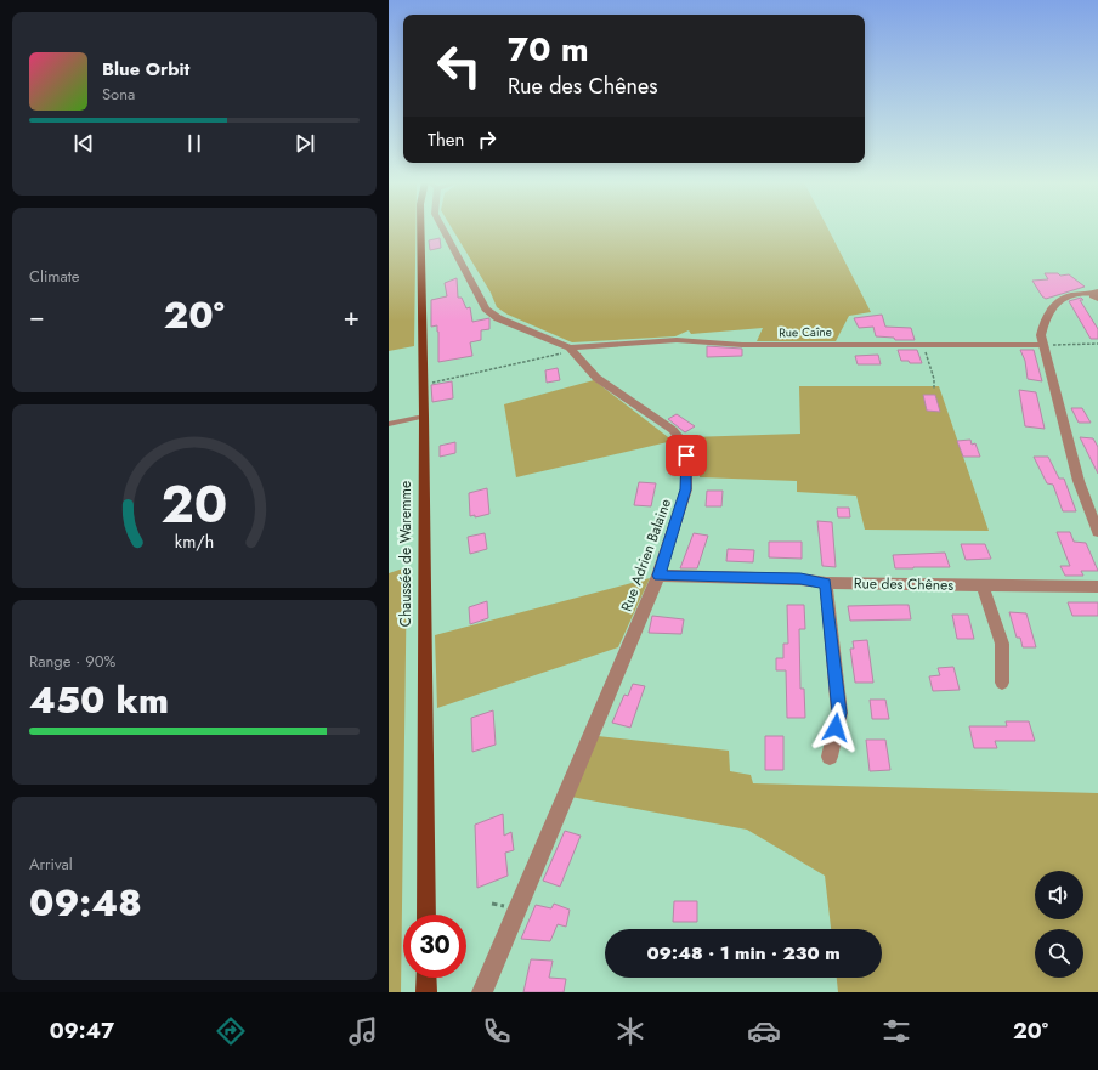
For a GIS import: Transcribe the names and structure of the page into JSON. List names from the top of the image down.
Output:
{
  "streets": {
    "main road": ["Chaussée de Waremme"],
    "street": ["Rue Caîne", "Rue Adrien Balaine", "Rue des Chênes"]
  },
  "crossings": [
    ["Rue Caîne", "Rue Adrien Balaine"],
    ["Rue Adrien Balaine", "Rue des Chênes"]
  ],
  "page": {
    "turn": ["70 m", "Rue des Chênes"],
    "song": ["Blue Orbit", "Sona"],
    "then": "Then",
    "tile": [
      "Climate",
      ["Range · 90%", "450 km"],
      ["Arrival", "09:48"]
    ],
    "heat": ["−", "20°", "+"],
    "limit": "30",
    "trip": "09:48 · 1 min · 230 m",
    "tabs": ["09:47", "20°"],
    "gauge": ["20", "km/h"]
  }
}
